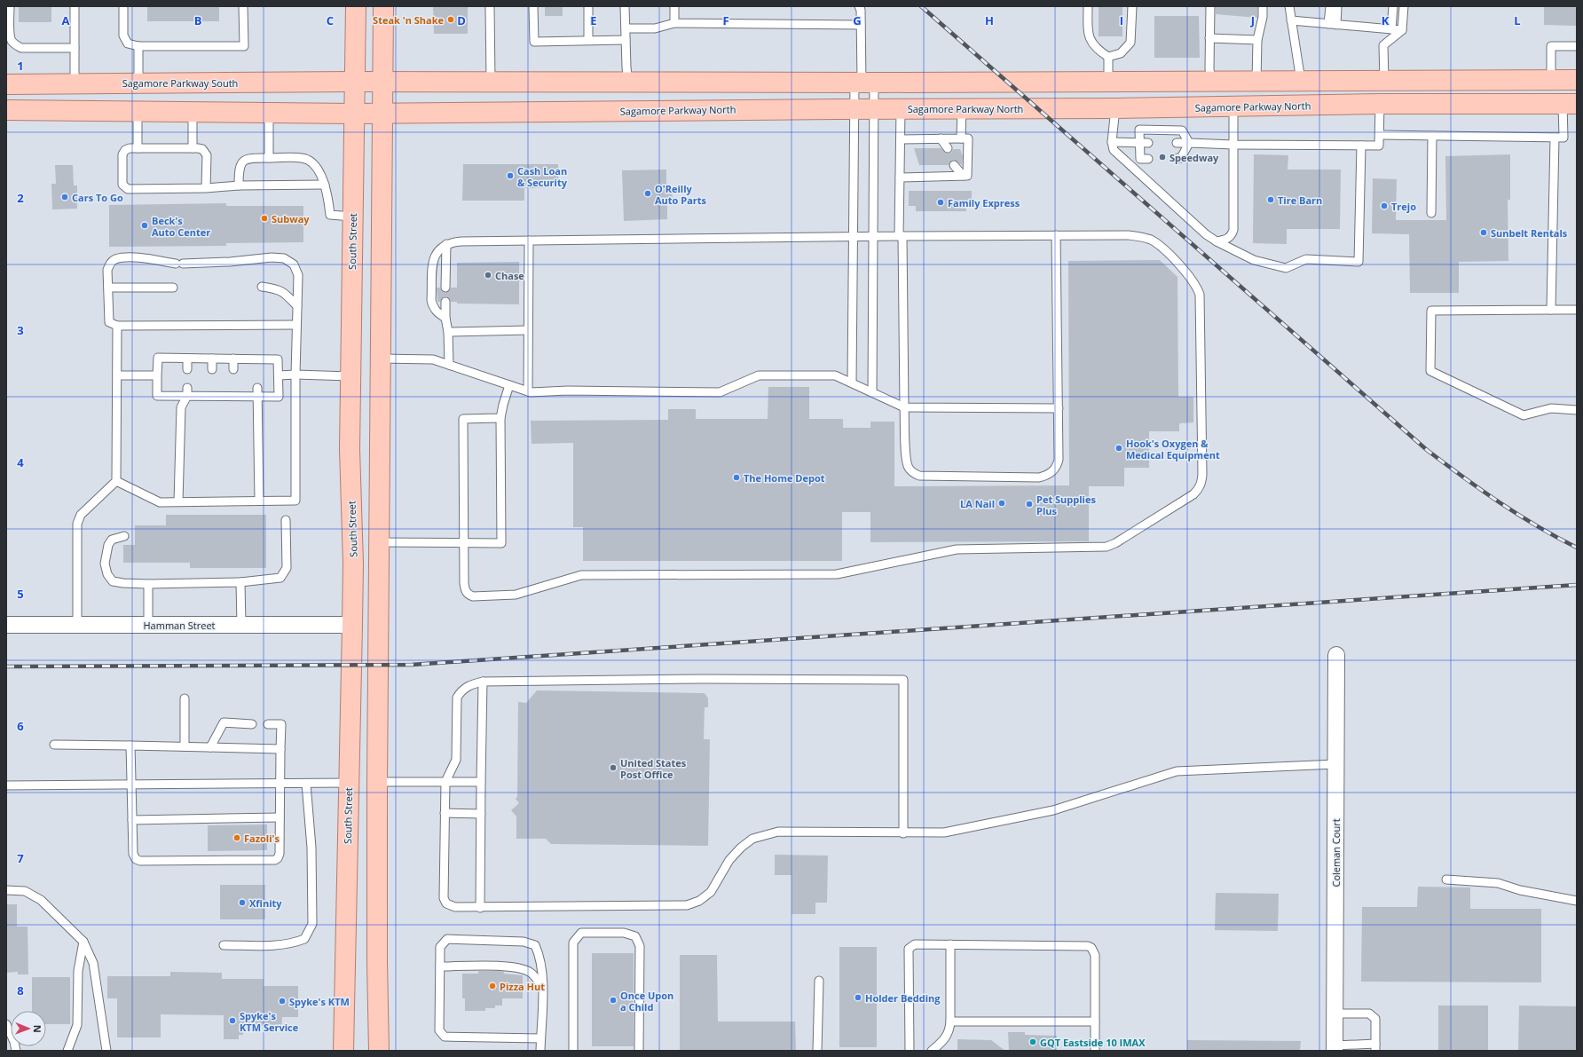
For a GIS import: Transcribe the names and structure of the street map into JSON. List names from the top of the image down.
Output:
{
  "streets": {
    "main road": ["Sagamore Parkway South", "Sagamore Parkway North", "South Street"],
    "street": ["Hamman Street", "Coleman Court"]
  },
  "crossings": [
    ["Sagamore Parkway South", "South Street"],
    ["Sagamore Parkway North", "South Street"],
    ["South Street", "Hamman Street"]
  ],
  "places": [
    "Steak 'n Shake",
    "Speedway",
    "Cash Loan & Security",
    "O'Reilly Auto Parts",
    "Cars To Go",
    "Tire Barn",
    "Family Express",
    "Trejo",
    "Subway",
    "Beck's Auto Center",
    "Sunbelt Rentals",
    "Chase",
    "Hook's Oxygen & Medical Equipment",
    "The Home Depot",
    "LA Nail",
    "Pet Supplies Plus",
    "United States Post Office",
    "Fazoli's",
    "Xfinity",
    "Pizza Hut",
    "Holder Bedding",
    "Once Upon a Child",
    "Spyke's KTM",
    "Spyke's KTM Service",
    "GQT Eastside 10 IMAX"
  ],
  "north": "right",
  "grid": {
    "columns": [
      "A",
      "B",
      "C",
      "D",
      "E",
      "F",
      "G",
      "H",
      "I",
      "J",
      "K",
      "L"
    ],
    "rows": [
      "1",
      "2",
      "3",
      "4",
      "5",
      "6",
      "7",
      "8"
    ]
  }
}
